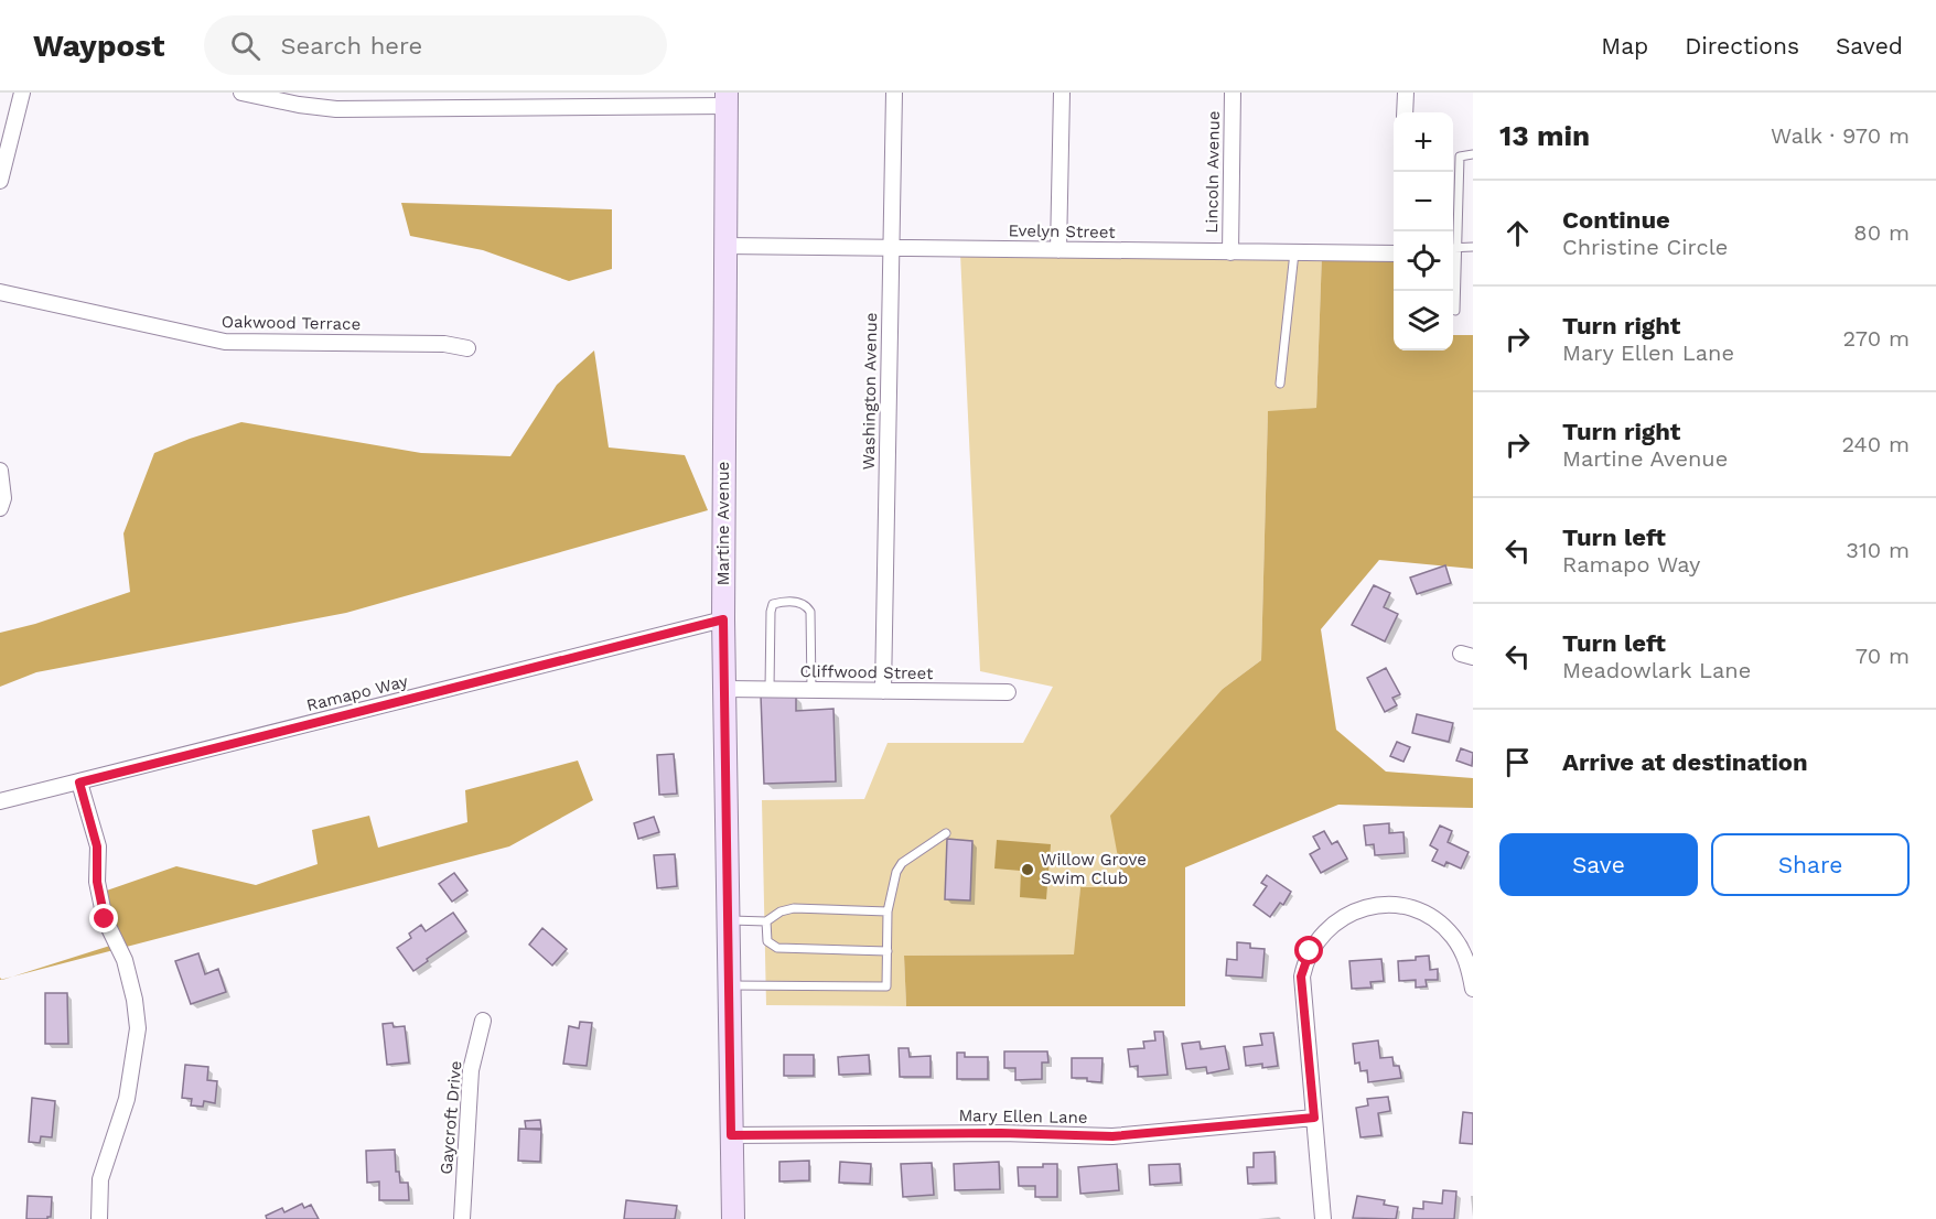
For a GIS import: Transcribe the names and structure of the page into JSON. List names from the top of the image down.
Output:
{
  "streets": {
    "main road": ["Martine Avenue"],
    "street": [
      "Lincoln Avenue",
      "Evelyn Street",
      "Oakwood Terrace",
      "Washington Avenue",
      "Cliffwood Street",
      "Ramapo Way",
      "Mary Ellen Lane",
      "Gaycroft Drive"
    ]
  },
  "crossings": [
    ["Lincoln Avenue", "Evelyn Street"],
    ["Evelyn Street", "Washington Avenue"],
    ["Evelyn Street", "Martine Avenue"],
    ["Washington Avenue", "Cliffwood Street"],
    ["Martine Avenue", "Cliffwood Street"],
    ["Martine Avenue", "Ramapo Way"],
    ["Martine Avenue", "Mary Ellen Lane"]
  ],
  "places": ["Willow Grove Swim Club"],
  "page": {
    "header": "Waypost",
    "search": "Search here",
    "nav": ["Map", "Directions", "Saved"],
    "heading": ["13 min", "Walk · 970 m"],
    "map_buttons": ["+", "−"],
    "list": [
      ["Continue", "Christine Circle", "80 m"],
      ["Turn right", "Mary Ellen Lane", "270 m"],
      ["Turn right", "Martine Avenue", "240 m"],
      ["Turn left", "Ramapo Way", "310 m"],
      ["Turn left", "Meadowlark Lane", "70 m"],
      "Arrive at destination"
    ],
    "buttons": ["Save", "Share"]
  }
}
